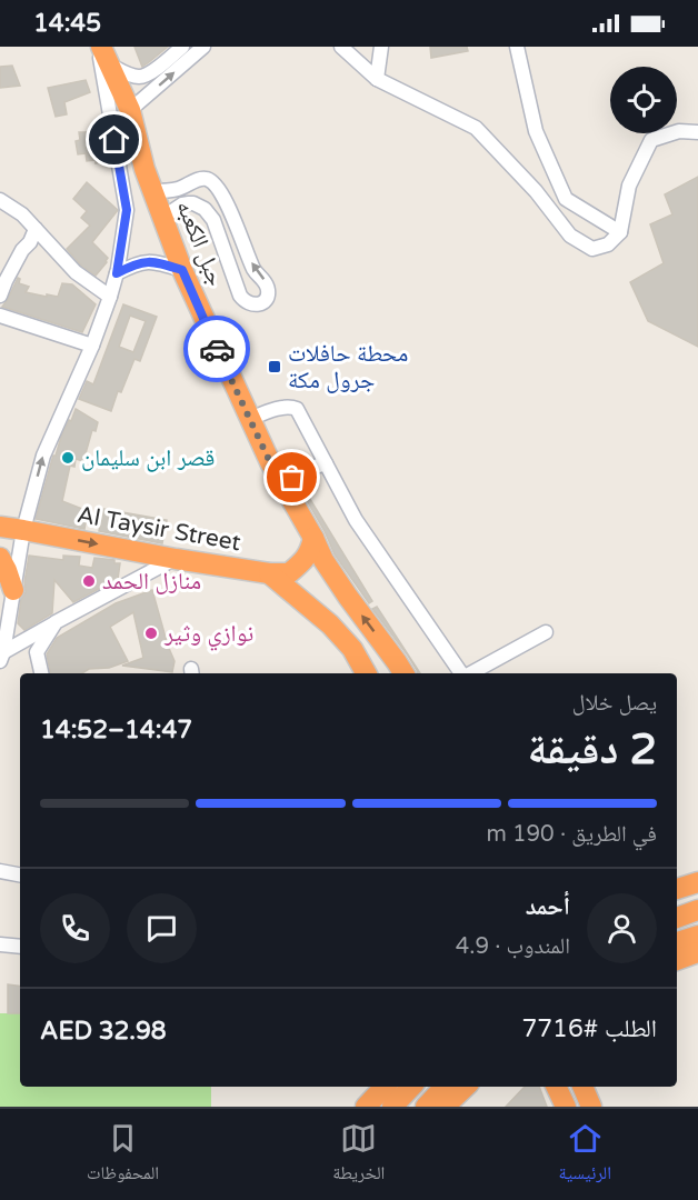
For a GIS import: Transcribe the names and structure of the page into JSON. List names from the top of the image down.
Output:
{
  "streets": {
    "highway": ["جبل الكعبه", "Al Taysir Street"]
  },
  "one_way": ["Al Taysir Street"],
  "places": {
    "transit": ["محطة حافلات جرول مكة"],
    "other": ["قصر ابن سليمان", "منازل الحمد", "نوازي وثير"]
  },
  "page": {
    "status": "14:45",
    "heading": ["2 دقيقة", "يصل خلال", "14:47–14:52"],
    "panel": [
      "أحمد",
      "المندوب · 4.9",
      "الطلب #7716",
      "AED 32.98"
    ],
    "bar": "في الطريق · 190 m",
    "tabs": ["الرئيسية", "الخريطة", "المحفوظات"]
  }
}
